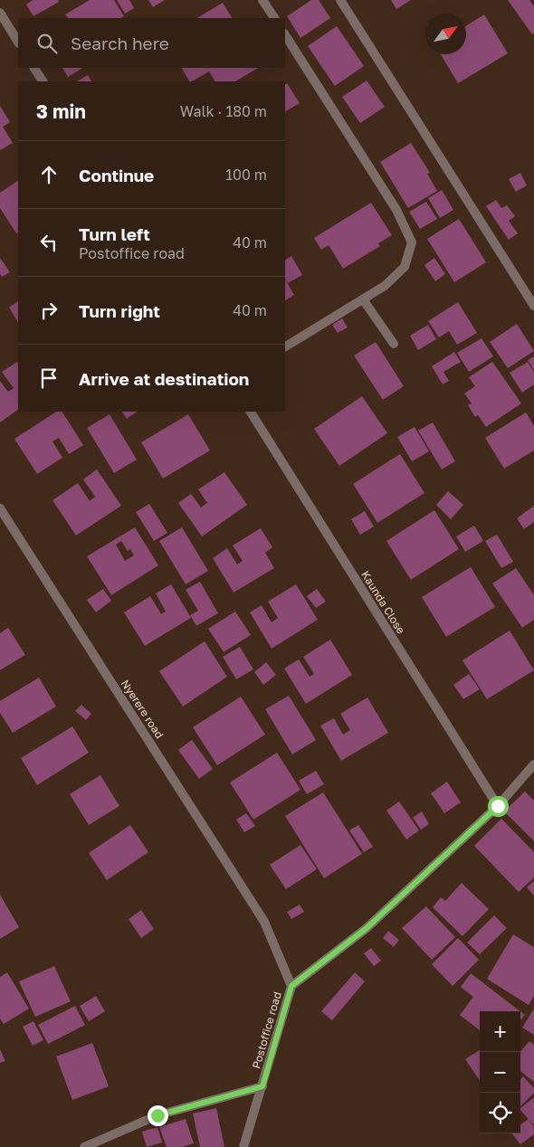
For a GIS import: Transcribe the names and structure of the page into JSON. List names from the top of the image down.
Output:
{
  "streets": {
    "street": ["Kaunda Close", "Nyerere road", "Postoffice road"]
  },
  "crossings": [
    ["Nyerere road", "Postoffice road"]
  ],
  "north": "top right",
  "page": {
    "search": "Search here",
    "heading": ["3 min", "Walk · 180 m"],
    "list": [
      ["Continue", "100 m"],
      ["Turn left", "Postoffice road", "40 m"],
      ["Turn right", "40 m"],
      "Arrive at destination"
    ],
    "map_buttons": ["+", "−"]
  }
}
